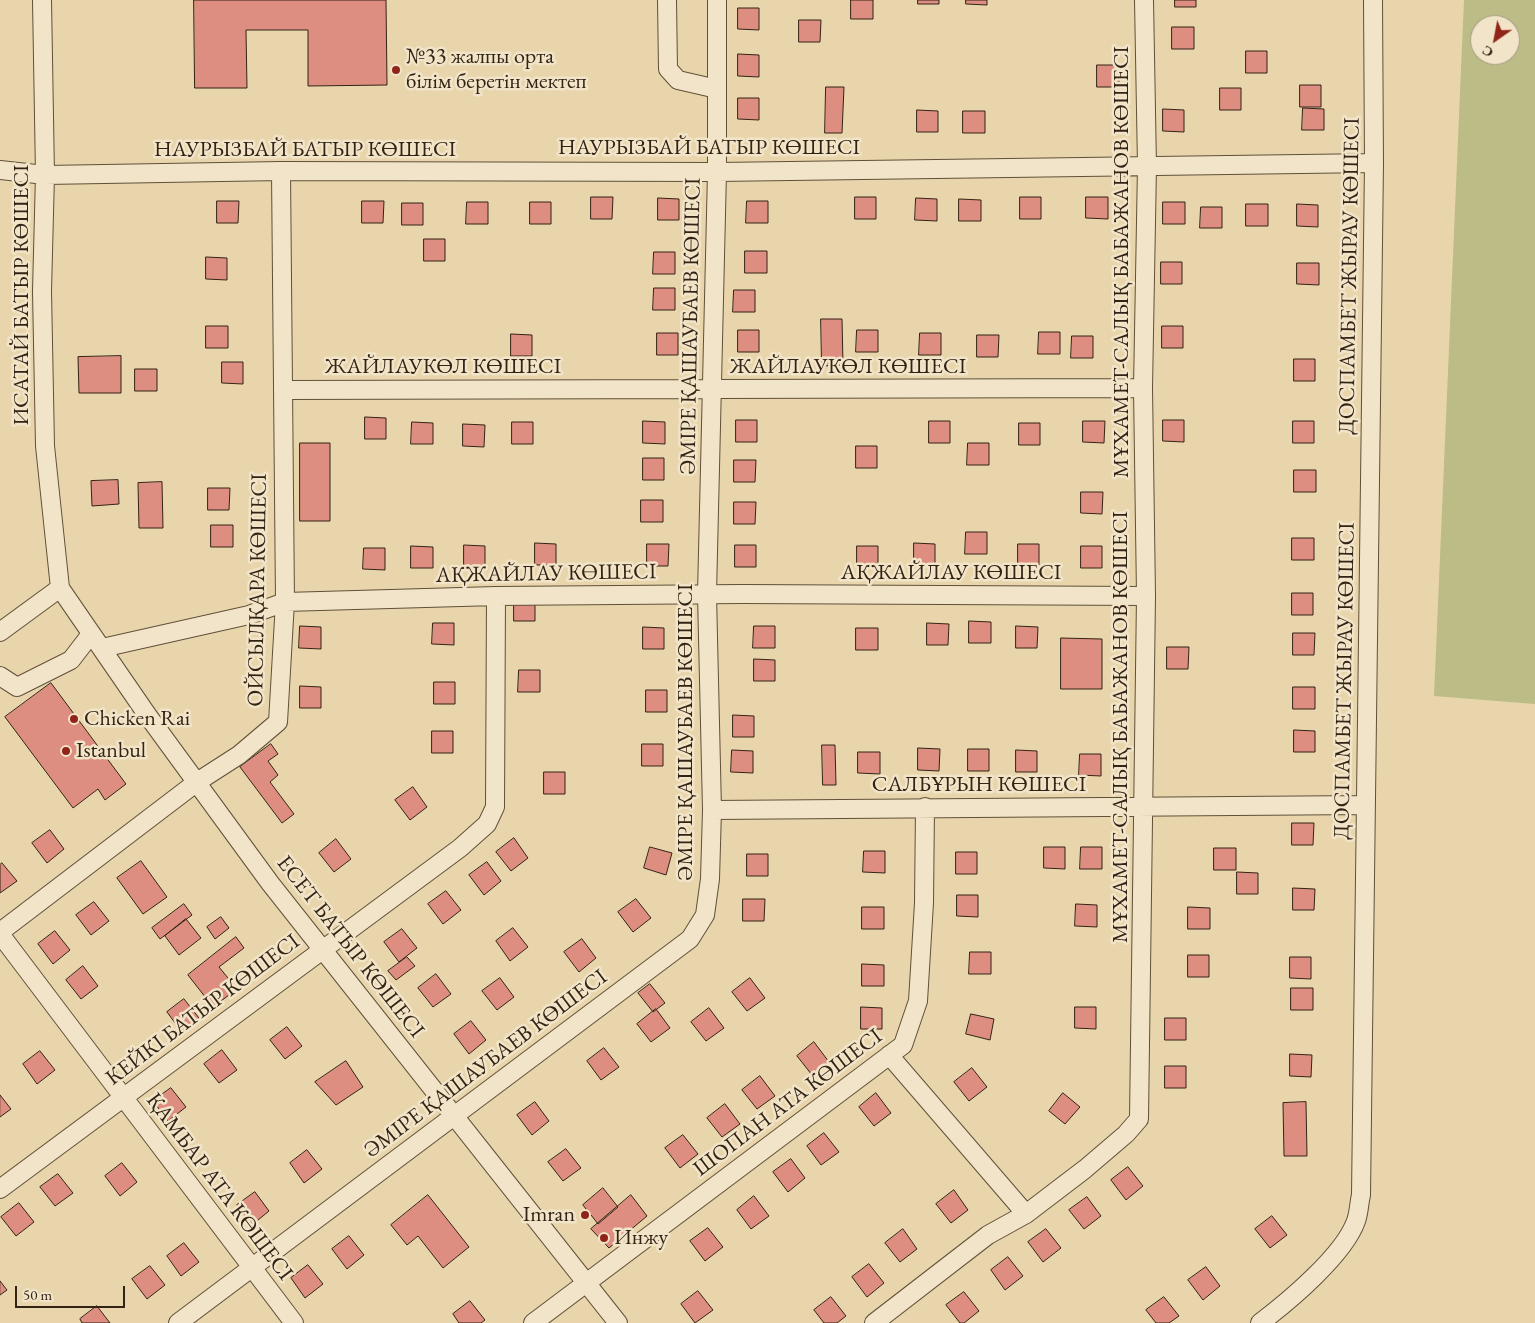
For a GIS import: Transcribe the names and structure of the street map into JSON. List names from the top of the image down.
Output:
{
  "streets": {
    "street": [
      "НАУРЫЗБАЙ БАТЫР КӨШЕСІ",
      "МҰХАМЕТ-САЛЫҚ БАБАЖАНОВ КӨШЕСІ",
      "ДОСПАМБЕТ ЖЫРАУ КӨШЕСІ",
      "ИСАТАЙ БАТЫР КӨШЕСІ",
      "ӘМІРЕ ҚАШАУБАЕВ КӨШЕСІ",
      "ЖАЙЛАУКӨЛ КӨШЕСІ",
      "АҚЖАЙЛАУ КӨШЕСІ",
      "ОЙСЫЛҚАРА КӨШЕСІ",
      "САЛБҰРЫН КӨШЕСІ",
      "ЕСЕТ БАТЫР КӨШЕСІ",
      "КЕЙКІ БАТЫР КӨШЕСІ",
      "ШОПАН АТА КӨШЕСІ",
      "ҚАМБАР АТА КӨШЕСІ"
    ]
  },
  "crossings": [
    ["НАУРЫЗБАЙ БАТЫР КӨШЕСІ", "МҰХАМЕТ-САЛЫҚ БАБАЖАНОВ КӨШЕСІ"],
    ["НАУРЫЗБАЙ БАТЫР КӨШЕСІ", "ДОСПАМБЕТ ЖЫРАУ КӨШЕСІ"],
    ["НАУРЫЗБАЙ БАТЫР КӨШЕСІ", "ИСАТАЙ БАТЫР КӨШЕСІ"],
    ["НАУРЫЗБАЙ БАТЫР КӨШЕСІ", "ӘМІРЕ ҚАШАУБАЕВ КӨШЕСІ"],
    ["НАУРЫЗБАЙ БАТЫР КӨШЕСІ", "ОЙСЫЛҚАРА КӨШЕСІ"],
    ["МҰХАМЕТ-САЛЫҚ БАБАЖАНОВ КӨШЕСІ", "ЖАЙЛАУКӨЛ КӨШЕСІ"],
    ["МҰХАМЕТ-САЛЫҚ БАБАЖАНОВ КӨШЕСІ", "АҚЖАЙЛАУ КӨШЕСІ"],
    ["МҰХАМЕТ-САЛЫҚ БАБАЖАНОВ КӨШЕСІ", "САЛБҰРЫН КӨШЕСІ"],
    ["ДОСПАМБЕТ ЖЫРАУ КӨШЕСІ", "САЛБҰРЫН КӨШЕСІ"],
    ["ИСАТАЙ БАТЫР КӨШЕСІ", "ЕСЕТ БАТЫР КӨШЕСІ"],
    ["ӘМІРЕ ҚАШАУБАЕВ КӨШЕСІ", "ЖАЙЛАУКӨЛ КӨШЕСІ"],
    ["ӘМІРЕ ҚАШАУБАЕВ КӨШЕСІ", "АҚЖАЙЛАУ КӨШЕСІ"],
    ["ӘМІРЕ ҚАШАУБАЕВ КӨШЕСІ", "САЛБҰРЫН КӨШЕСІ"],
    ["ӘМІРЕ ҚАШАУБАЕВ КӨШЕСІ", "ЕСЕТ БАТЫР КӨШЕСІ"],
    ["ӘМІРЕ ҚАШАУБАЕВ КӨШЕСІ", "ҚАМБАР АТА КӨШЕСІ"],
    ["ЖАЙЛАУКӨЛ КӨШЕСІ", "ОЙСЫЛҚАРА КӨШЕСІ"],
    ["АҚЖАЙЛАУ КӨШЕСІ", "ОЙСЫЛҚАРА КӨШЕСІ"],
    ["АҚЖАЙЛАУ КӨШЕСІ", "ЕСЕТ БАТЫР КӨШЕСІ"],
    ["АҚЖАЙЛАУ КӨШЕСІ", "КЕЙКІ БАТЫР КӨШЕСІ"],
    ["ОЙСЫЛҚАРА КӨШЕСІ", "ЕСЕТ БАТЫР КӨШЕСІ"],
    ["ОЙСЫЛҚАРА КӨШЕСІ", "ҚАМБАР АТА КӨШЕСІ"],
    ["САЛБҰРЫН КӨШЕСІ", "ШОПАН АТА КӨШЕСІ"],
    ["ЕСЕТ БАТЫР КӨШЕСІ", "КЕЙКІ БАТЫР КӨШЕСІ"],
    ["ЕСЕТ БАТЫР КӨШЕСІ", "ШОПАН АТА КӨШЕСІ"],
    ["КЕЙКІ БАТЫР КӨШЕСІ", "ҚАМБАР АТА КӨШЕСІ"]
  ],
  "places": [
    "№33 жалпы орта білім беретін мектеп",
    "Chicken Rai",
    "Istanbul",
    "Imran",
    "Инжу"
  ],
  "scale_bar": "50 m",
  "north": "bottom left"
}
